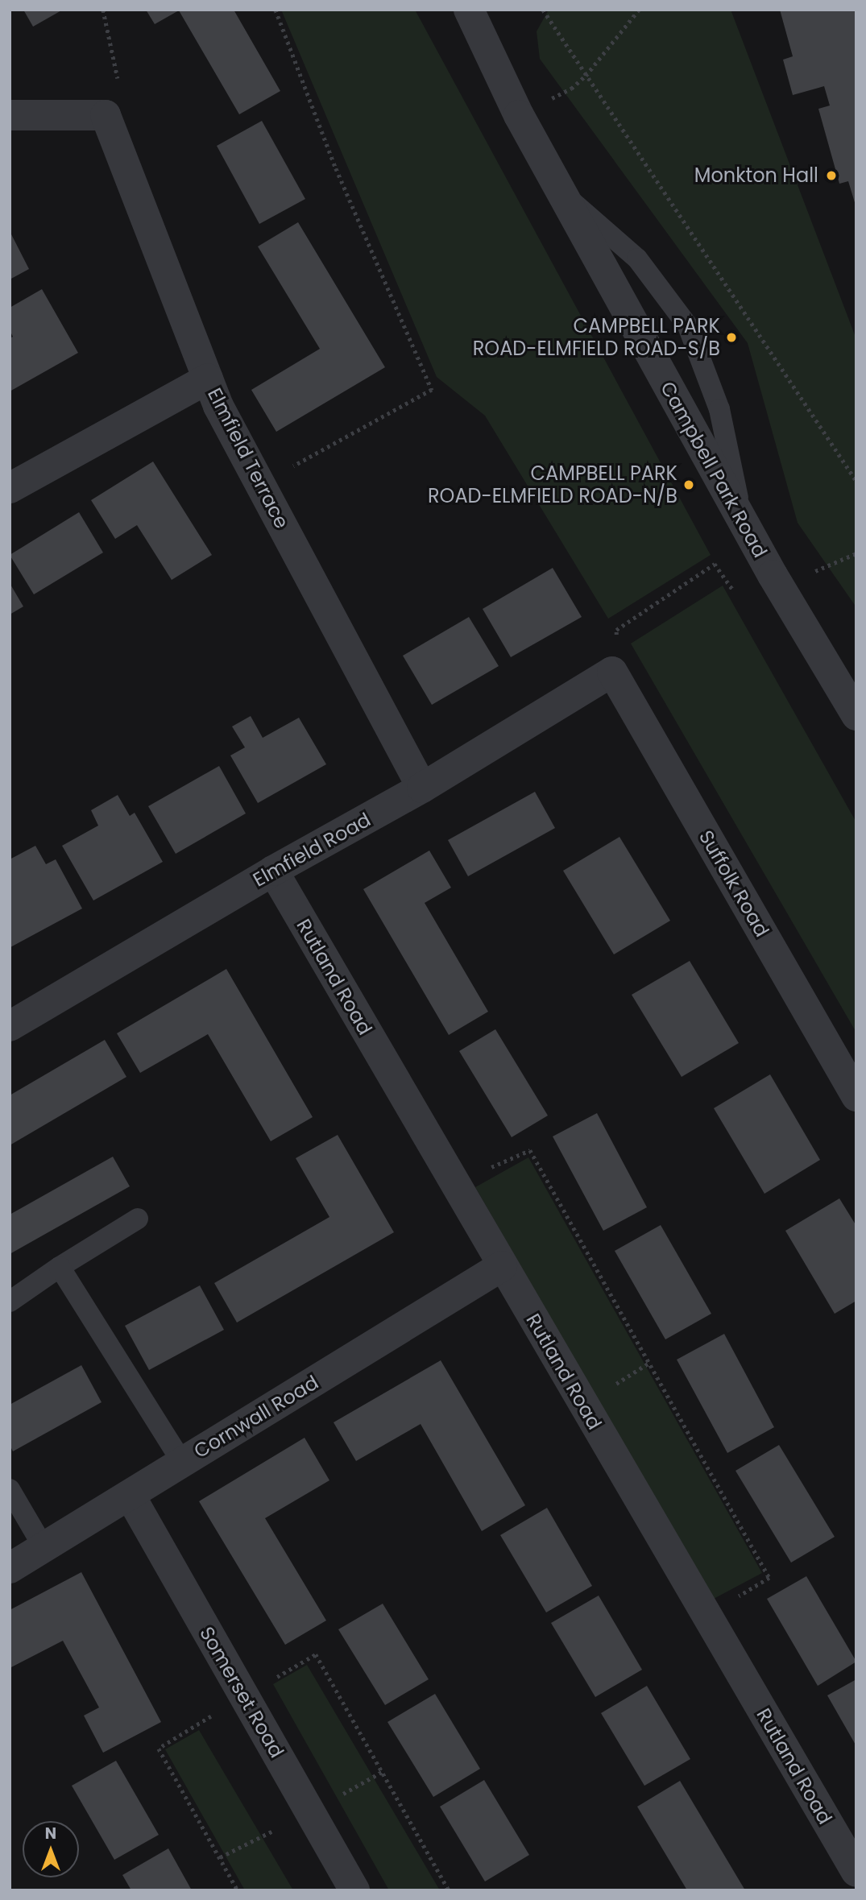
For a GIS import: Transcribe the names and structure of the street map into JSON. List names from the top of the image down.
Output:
{
  "streets": {
    "street": [
      "Elmfield Terrace",
      "Campbell Park Road",
      "Elmfield Road",
      "Suffolk Road",
      "Rutland Road",
      "Cornwall Road",
      "Somerset Road"
    ]
  },
  "crossings": [
    ["Elmfield Terrace", "Elmfield Road"],
    ["Elmfield Road", "Suffolk Road"],
    ["Elmfield Road", "Rutland Road"],
    ["Rutland Road", "Cornwall Road"],
    ["Cornwall Road", "Somerset Road"]
  ],
  "places": ["Monkton Hall", "CAMPBELL PARK ROAD-ELMFIELD ROAD-S/B", "CAMPBELL PARK ROAD-ELMFIELD ROAD-N/B"],
  "north": "top"
}
